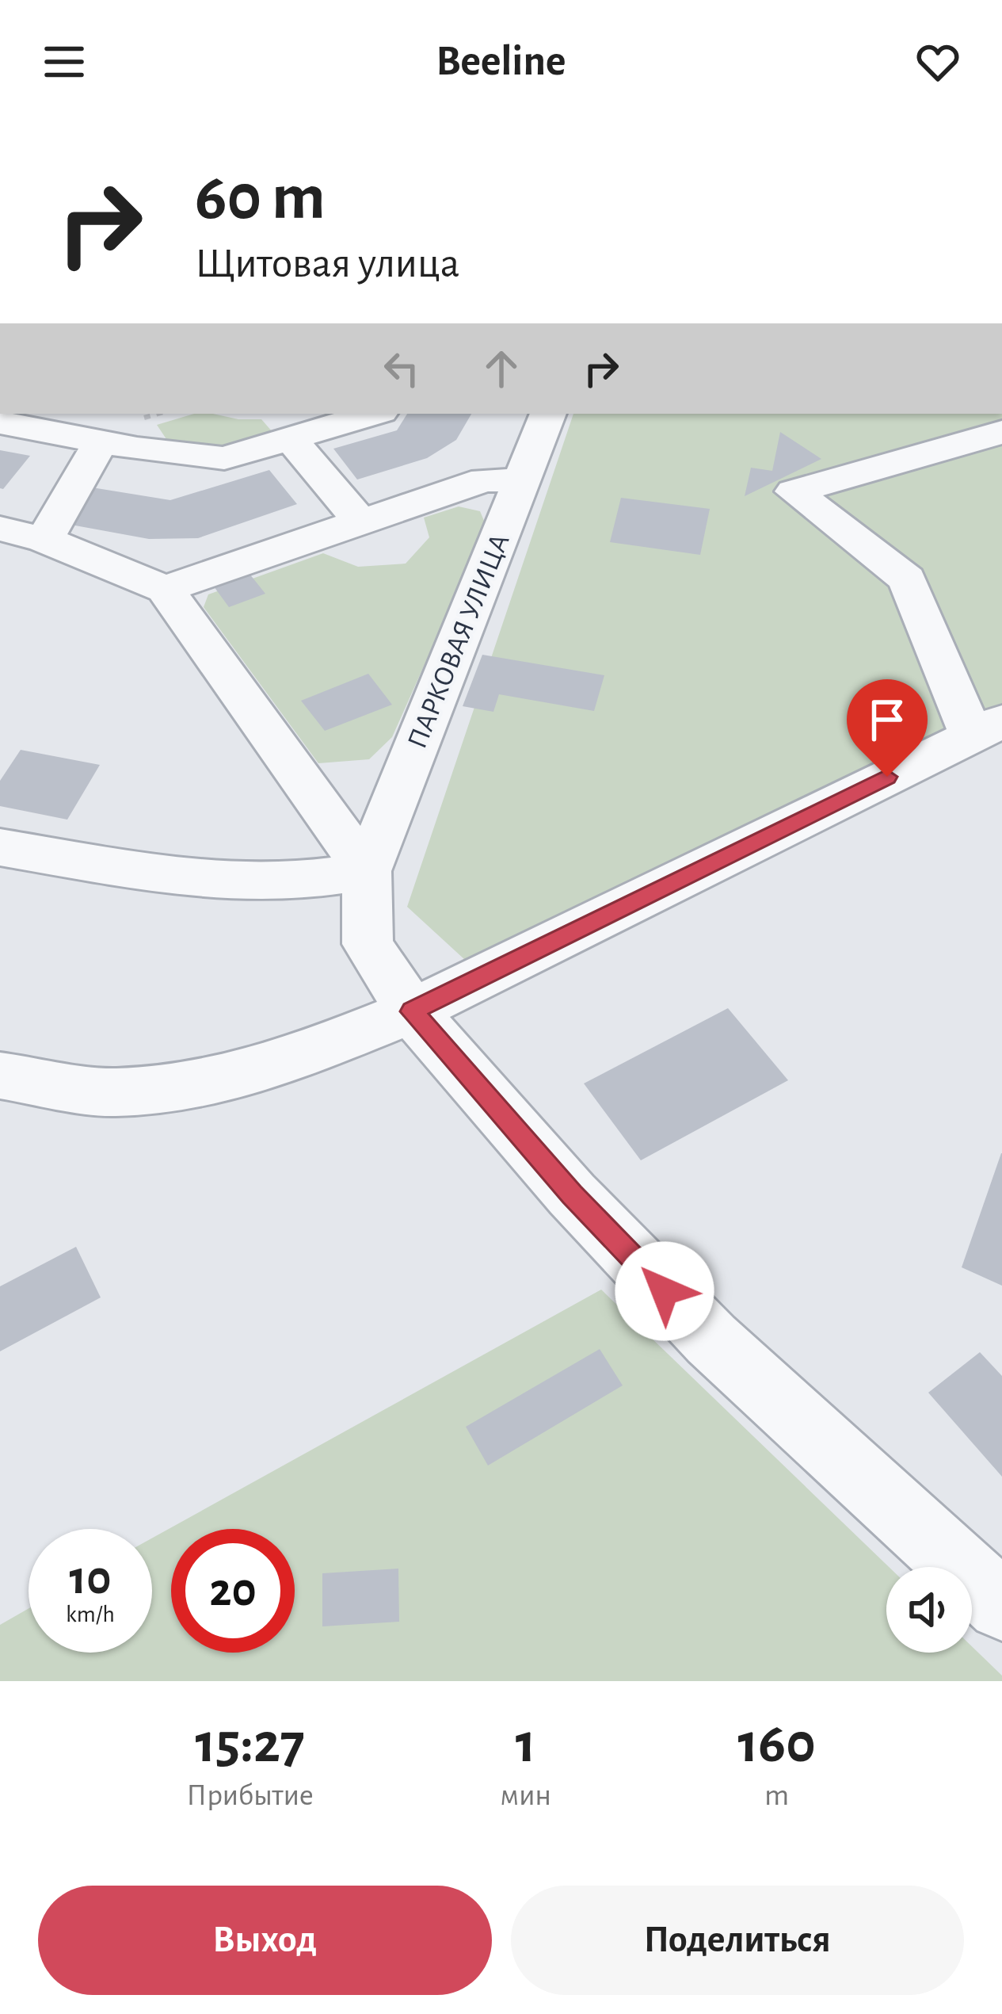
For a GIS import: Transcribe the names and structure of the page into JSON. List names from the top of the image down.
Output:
{
  "streets": {
    "street": ["ПАРКОВАЯ УЛИЦА"]
  },
  "page": {
    "header": "Beeline",
    "turn": ["60 m", "Щитовая улица"],
    "speed": "10 km/h",
    "limit": "20",
    "eta": [
      "15:27",
      "Прибытие",
      "1",
      "мин",
      "160",
      "m"
    ],
    "buttons": ["Выход", "Поделиться"]
  }
}
